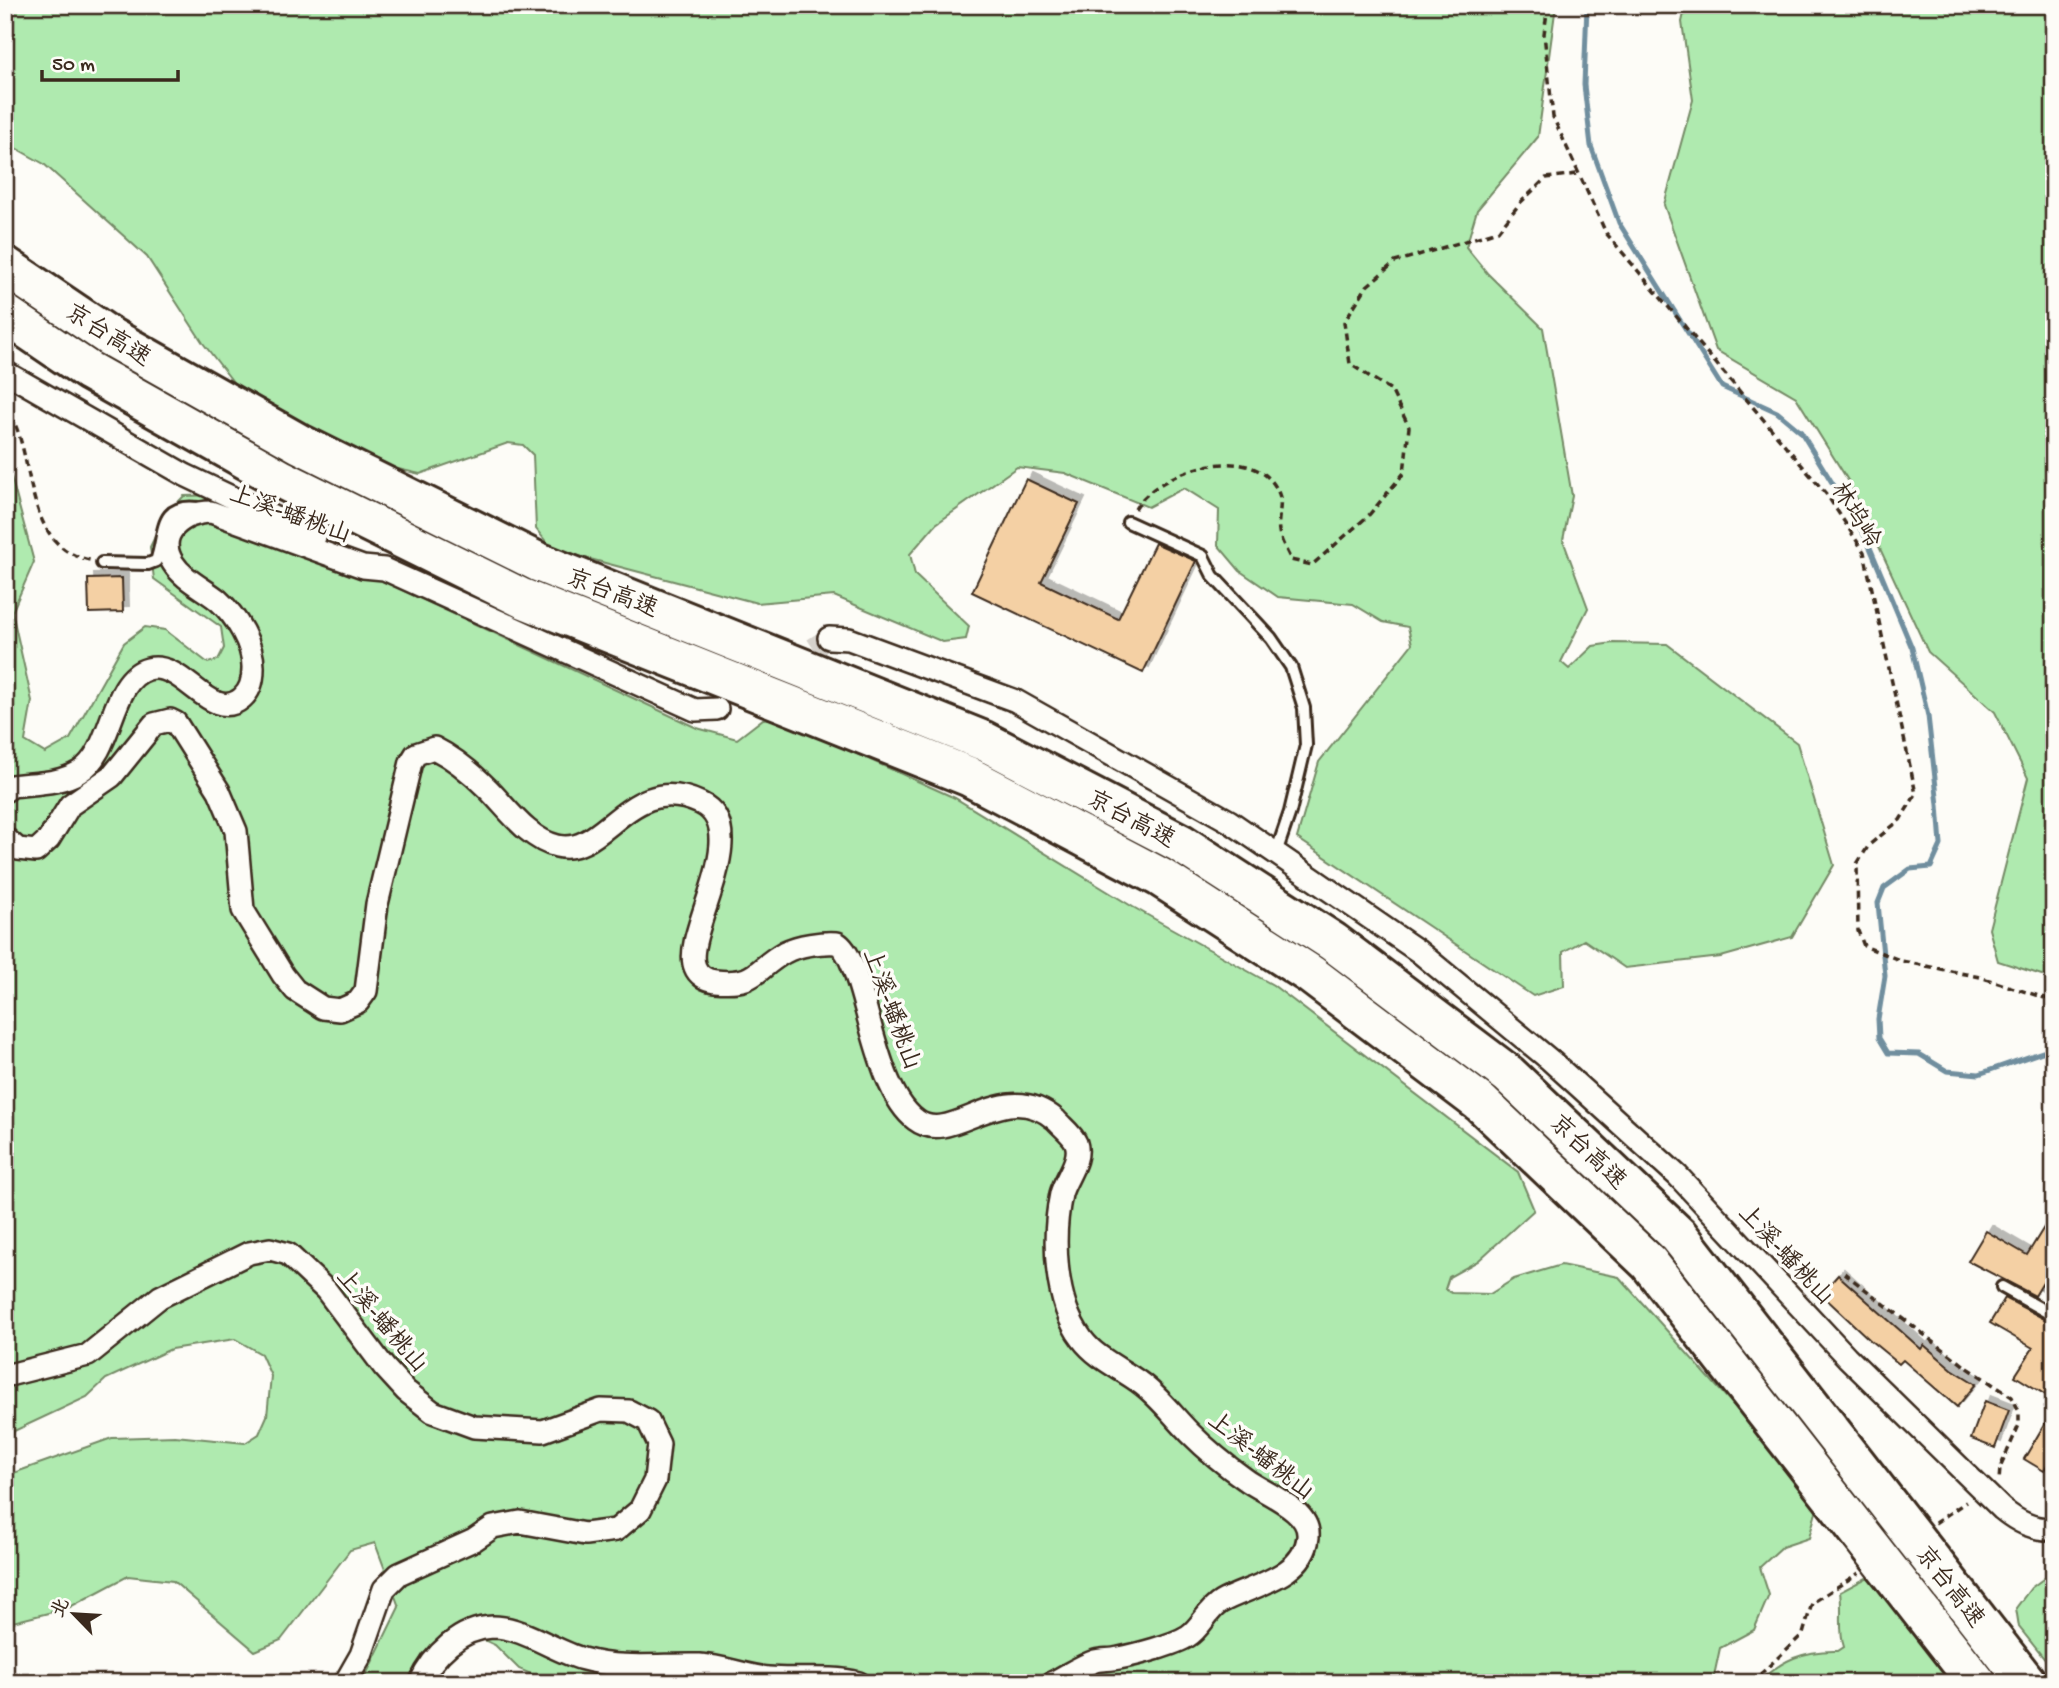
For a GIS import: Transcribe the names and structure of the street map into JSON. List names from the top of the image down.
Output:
{
  "streets": {
    "highway": ["京台高速"],
    "street": ["上溪-蟠桃山"],
    "path": ["林坞岭"]
  },
  "scale_bar": "50 m",
  "north": "top left"
}
